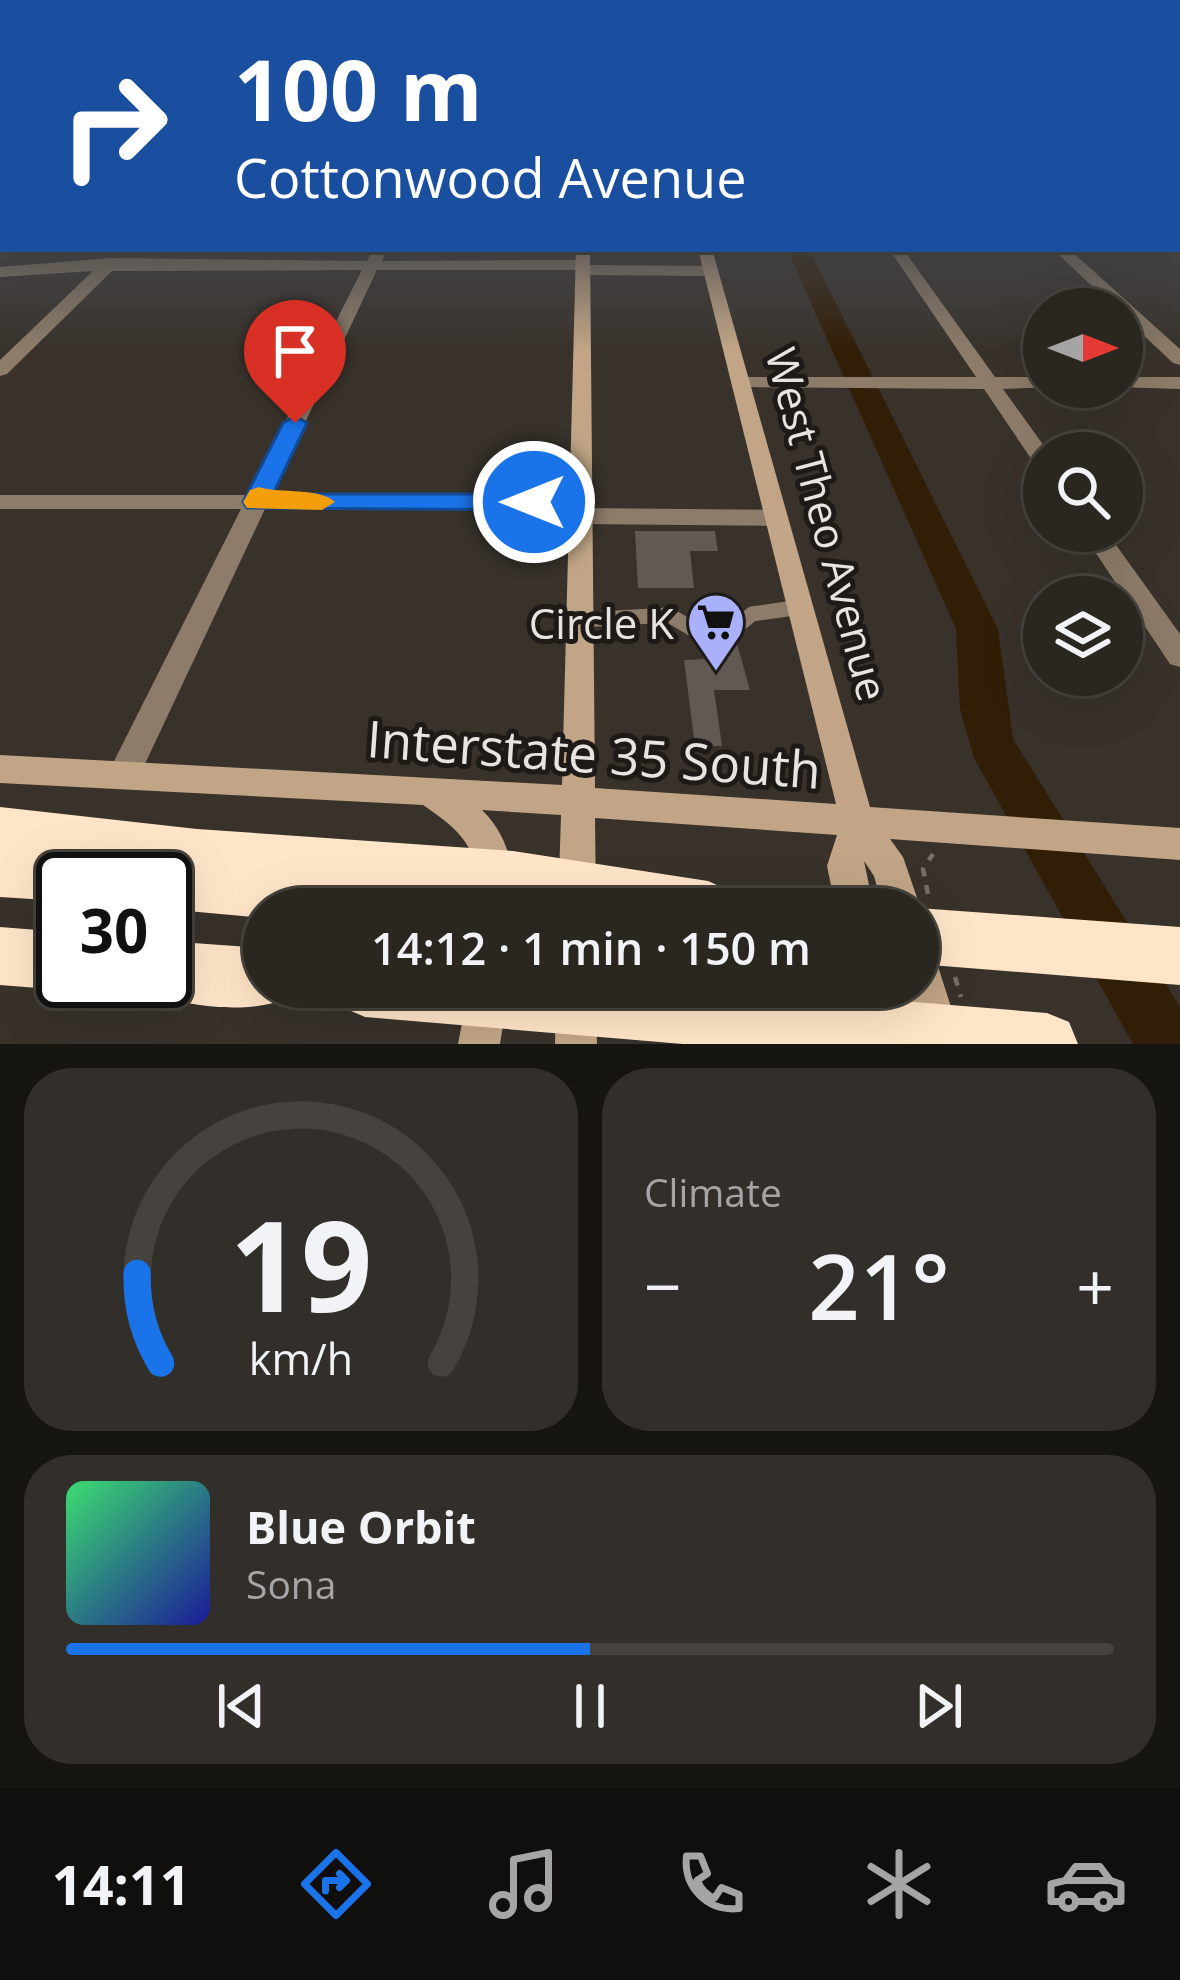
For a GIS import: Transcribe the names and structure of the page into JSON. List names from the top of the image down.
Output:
{
  "streets": {
    "street": ["West Theo Avenue", "Interstate 35 South"]
  },
  "crossings": [
    ["West Theo Avenue", "Interstate 35 South"]
  ],
  "places": {
    "supermarket": ["Circle K"]
  },
  "north": "right",
  "page": {
    "turn": ["100 m", "Cottonwood Avenue"],
    "limit": "30",
    "trip": "14:12 · 1 min · 150 m",
    "tile": "Climate",
    "heat": ["−", "21°", "+"],
    "song": ["Blue Orbit", "Sona"],
    "tabs": "14:11",
    "gauge": ["19", "km/h"]
  }
}
